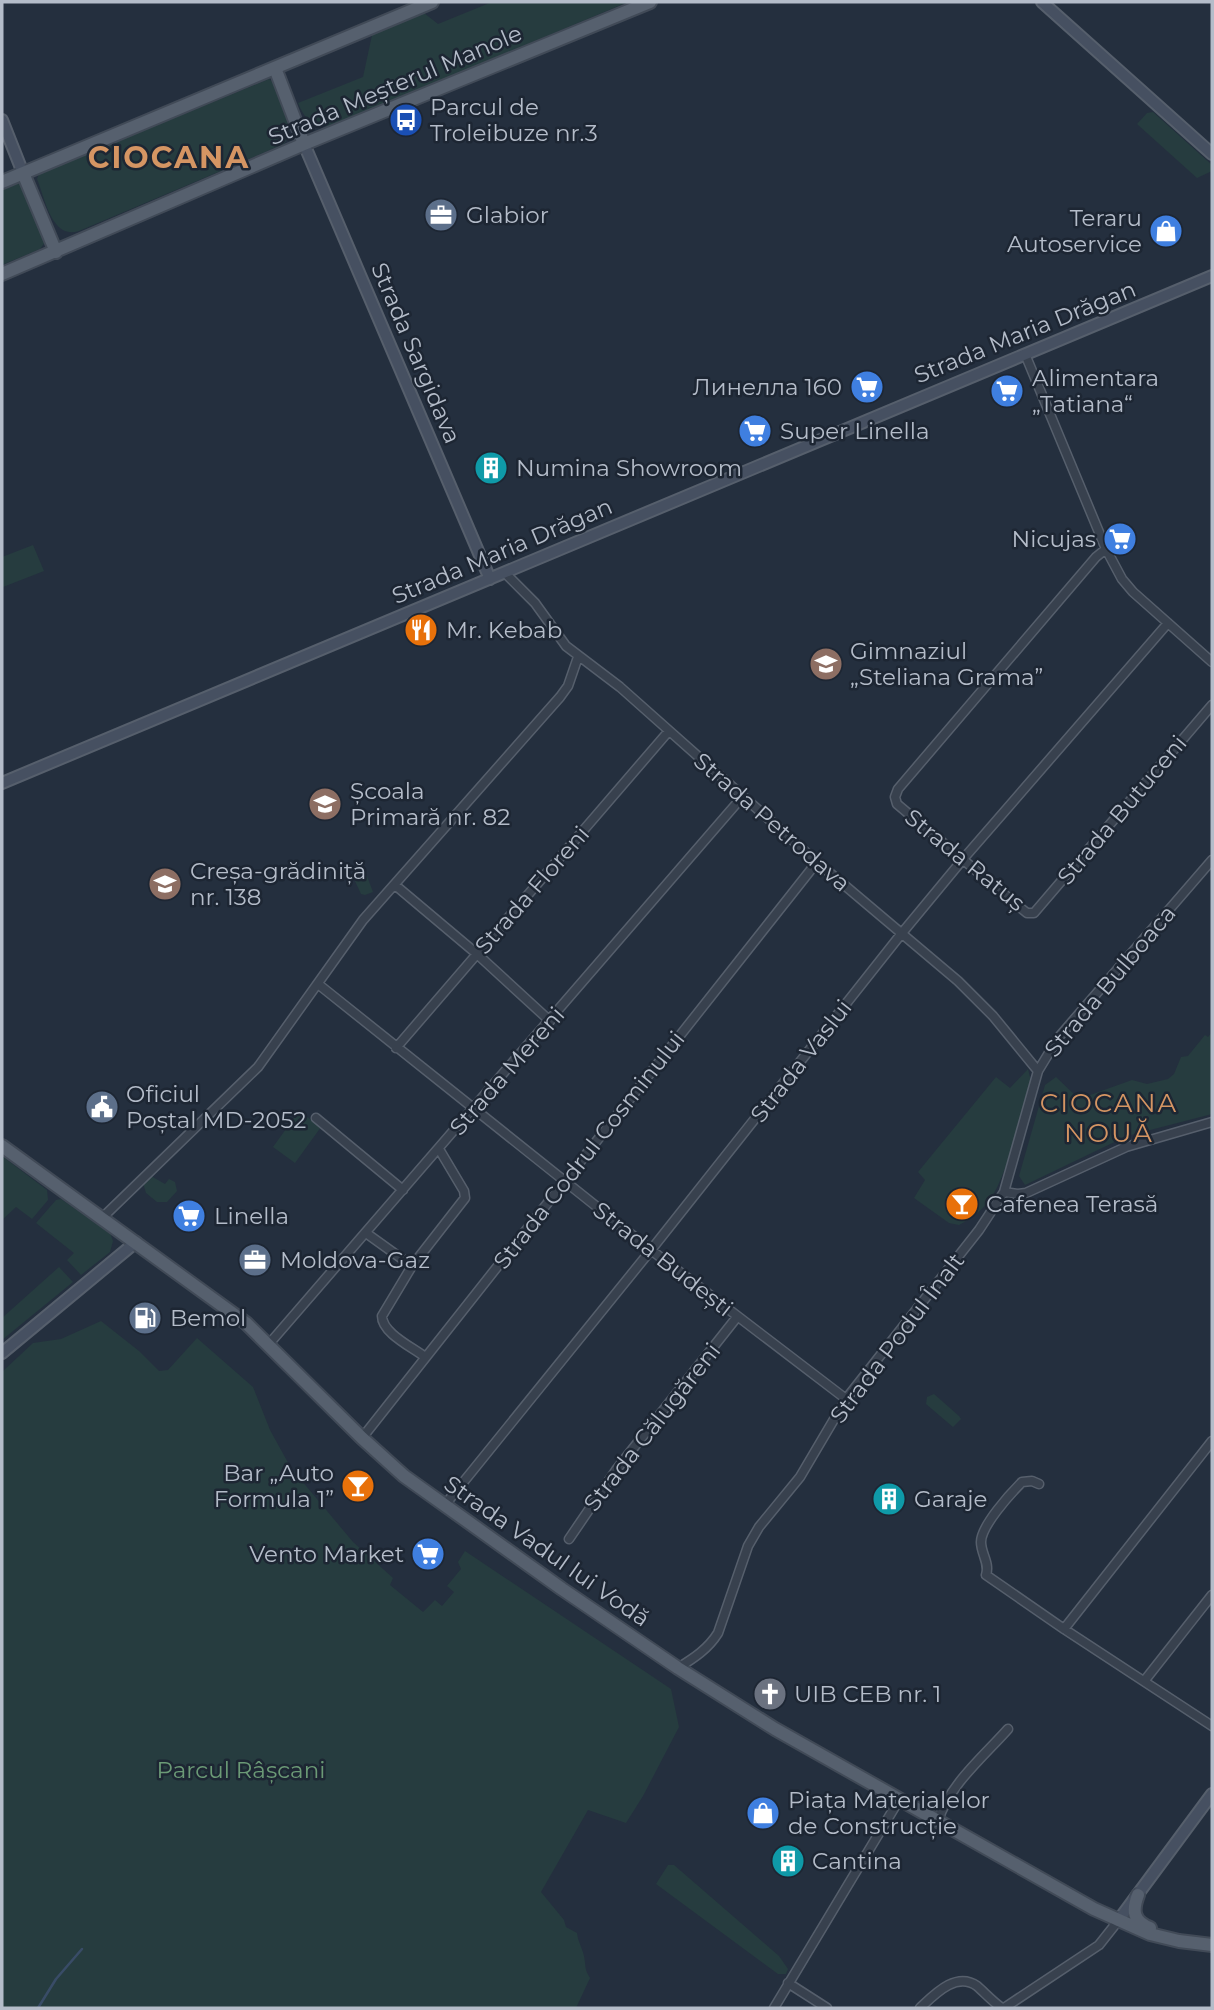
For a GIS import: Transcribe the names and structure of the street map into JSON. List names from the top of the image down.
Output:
{
  "streets": {
    "main road": [
      "Strada Meșterul Manole",
      "Strada Maria Drăgan",
      "Strada Sargidava",
      "Strada Vadul lui Vodă"
    ],
    "street": [
      "Strada Butuceni",
      "Strada Petrodava",
      "Strada Ratuș",
      "Strada Floreni",
      "Strada Bulboaca",
      "Strada Vaslui",
      "Strada Mereni",
      "Strada Codrul Cosminului",
      "Strada Budești",
      "Strada Podul Înalt",
      "Strada Călugăreni"
    ]
  },
  "crossings": [
    ["Strada Meșterul Manole", "Strada Sargidava"],
    ["Strada Maria Drăgan", "Strada Sargidava"],
    ["Strada Maria Drăgan", "Strada Petrodava"],
    ["Strada Butuceni", "Strada Ratuș"],
    ["Strada Petrodava", "Strada Floreni"],
    ["Strada Petrodava", "Strada Bulboaca"],
    ["Strada Petrodava", "Strada Vaslui"],
    ["Strada Petrodava", "Strada Mereni"],
    ["Strada Petrodava", "Strada Codrul Cosminului"],
    ["Strada Ratuș", "Strada Vaslui"],
    ["Strada Floreni", "Strada Budești"],
    ["Strada Bulboaca", "Strada Podul Înalt"],
    ["Strada Vaslui", "Strada Budești"],
    ["Strada Vaslui", "Strada Vadul lui Vodă"],
    ["Strada Mereni", "Strada Budești"],
    ["Strada Mereni", "Strada Vadul lui Vodă"],
    ["Strada Codrul Cosminului", "Strada Budești"],
    ["Strada Codrul Cosminului", "Strada Vadul lui Vodă"],
    ["Strada Budești", "Strada Podul Înalt"],
    ["Strada Budești", "Strada Călugăreni"],
    ["Strada Podul Înalt", "Strada Vadul lui Vodă"]
  ],
  "districts": ["CIOCANA", "CIOCANA NOUĂ"],
  "parks": ["Parcul Râșcani"],
  "places": {
    "bus stop": ["Parcul de Troleibuze nr.3"],
    "office": ["Glabior", "Moldova-Gaz"],
    "shop": ["Teraru Autoservice", "Piața Materialelor de Construcție"],
    "supermarket": [
      "Линелла 160",
      "Alimentara „Tatiana“",
      "Super Linella",
      "Nicujas",
      "Linella",
      "Vento Market"
    ],
    "building": ["Numina Showroom", "Garaje", "Cantina"],
    "restaurant": ["Mr. Kebab"],
    "school or university": ["Gimnaziul „Steliana Grama”", "Școala Primară nr. 82", "Creșa-grădiniță nr. 138"],
    "public building": ["Oficiul Poștal MD-2052"],
    "bar": ["Cafenea Terasă", "Bar „Auto Formula 1”"],
    "fuel station": ["Bemol"],
    "church": ["UIB CEB nr. 1"]
  }
}
